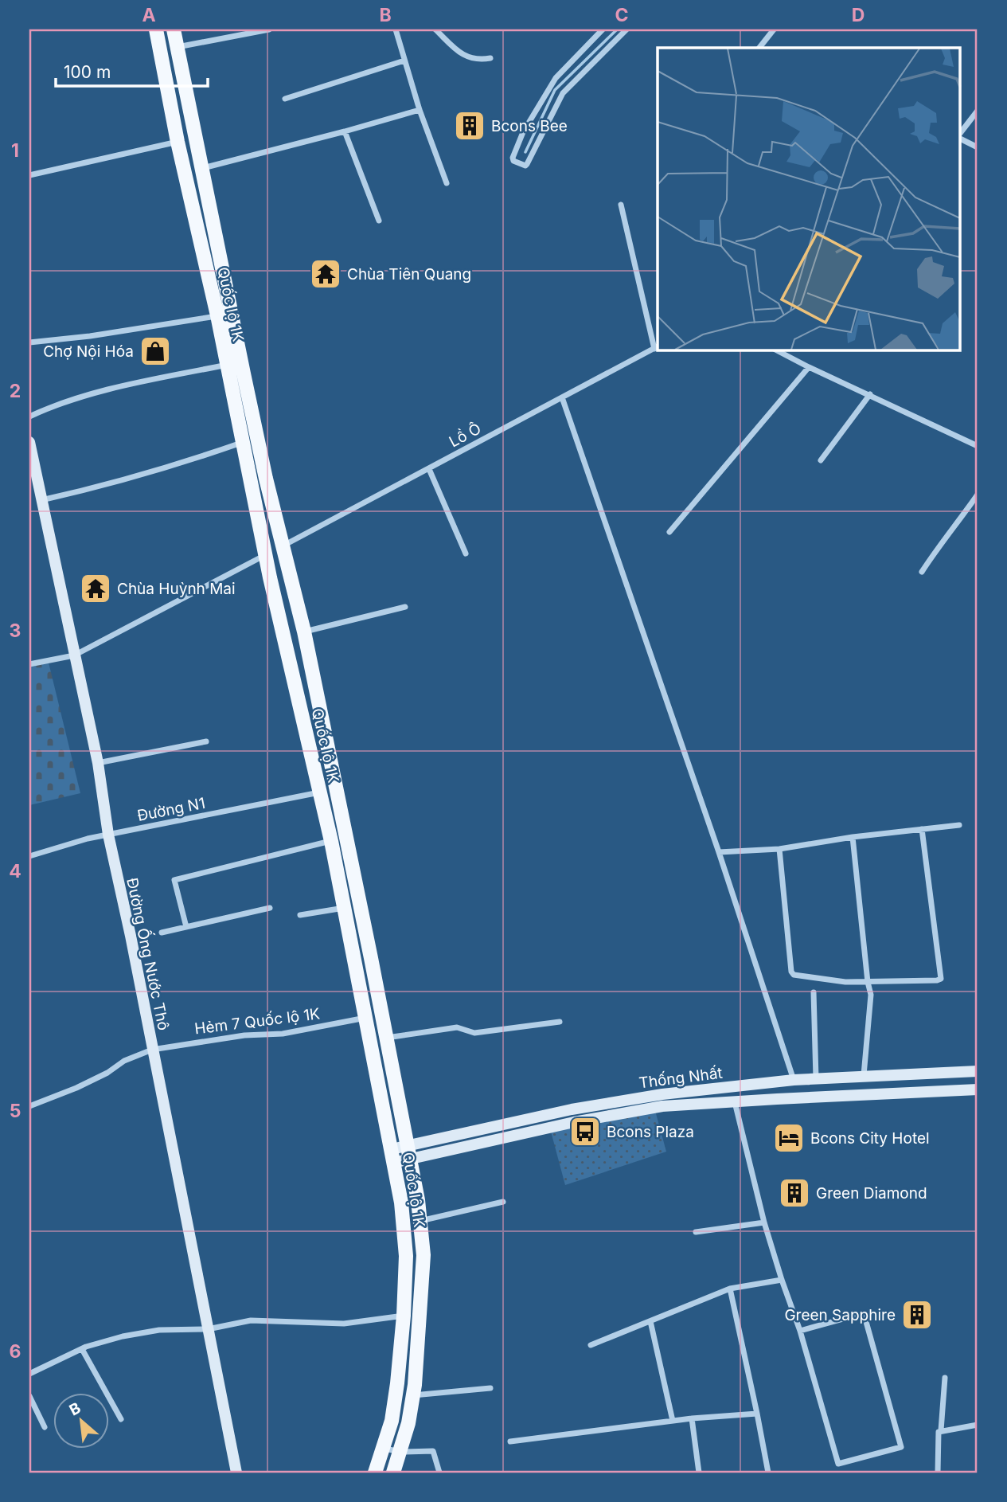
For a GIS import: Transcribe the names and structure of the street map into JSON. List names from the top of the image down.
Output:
{
  "streets": {
    "main road": ["Quốc lộ 1K", "Đường Ống Nước Thô", "Thống Nhất"],
    "street": ["Lồ Ô", "Đường N1", "Hẻm 7 Quốc lộ 1K"]
  },
  "crossings": [
    ["Quốc lộ 1K", "Lồ Ô"],
    ["Quốc lộ 1K", "Đường N1"],
    ["Quốc lộ 1K", "Hẻm 7 Quốc lộ 1K"],
    ["Quốc lộ 1K", "Thống Nhất"],
    ["Đường N1", "Đường Ống Nước Thô"],
    ["Đường Ống Nước Thô", "Hẻm 7 Quốc lộ 1K"]
  ],
  "places": {
    "building": ["Bcons Bee", "Green Diamond", "Green Sapphire"],
    "temple": ["Chùa Tiên Quang", "Chùa Huỳnh Mai"],
    "shop": ["Chợ Nội Hóa"],
    "bus stop": ["Bcons Plaza"],
    "hotel": ["Bcons City Hotel"]
  },
  "scale_bar": "100 m",
  "north": "top left",
  "grid": {
    "columns": [
      "A",
      "B",
      "C",
      "D"
    ],
    "rows": [
      "1",
      "2",
      "3",
      "4",
      "5",
      "6"
    ]
  }
}
